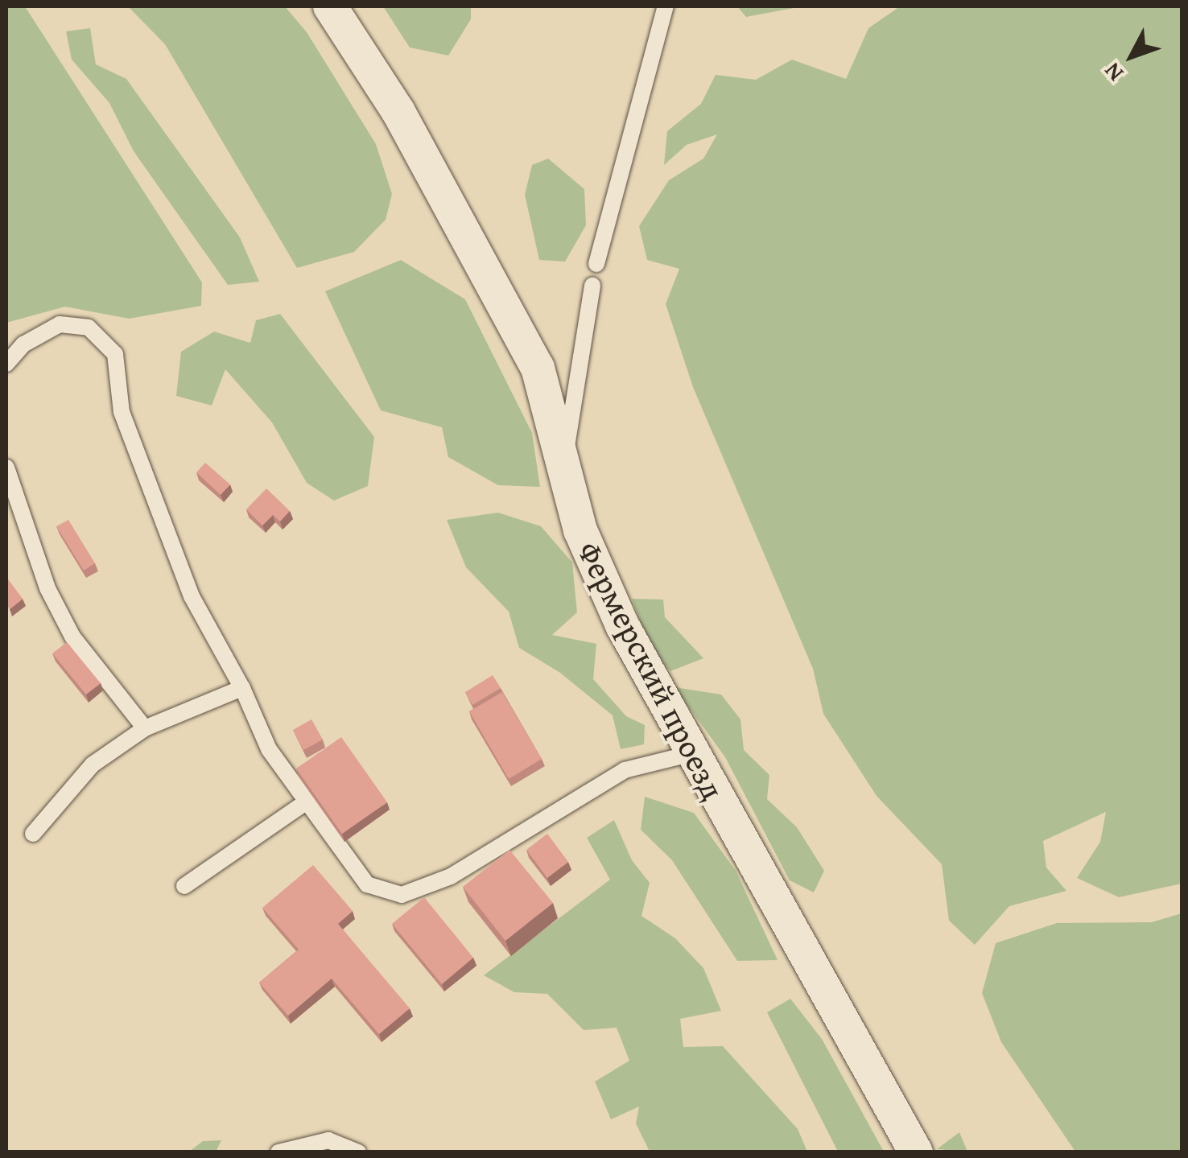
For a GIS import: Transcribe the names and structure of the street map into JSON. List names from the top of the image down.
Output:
{
  "streets": {
    "street": ["Фермерский проезд"]
  },
  "north": "bottom left"
}
